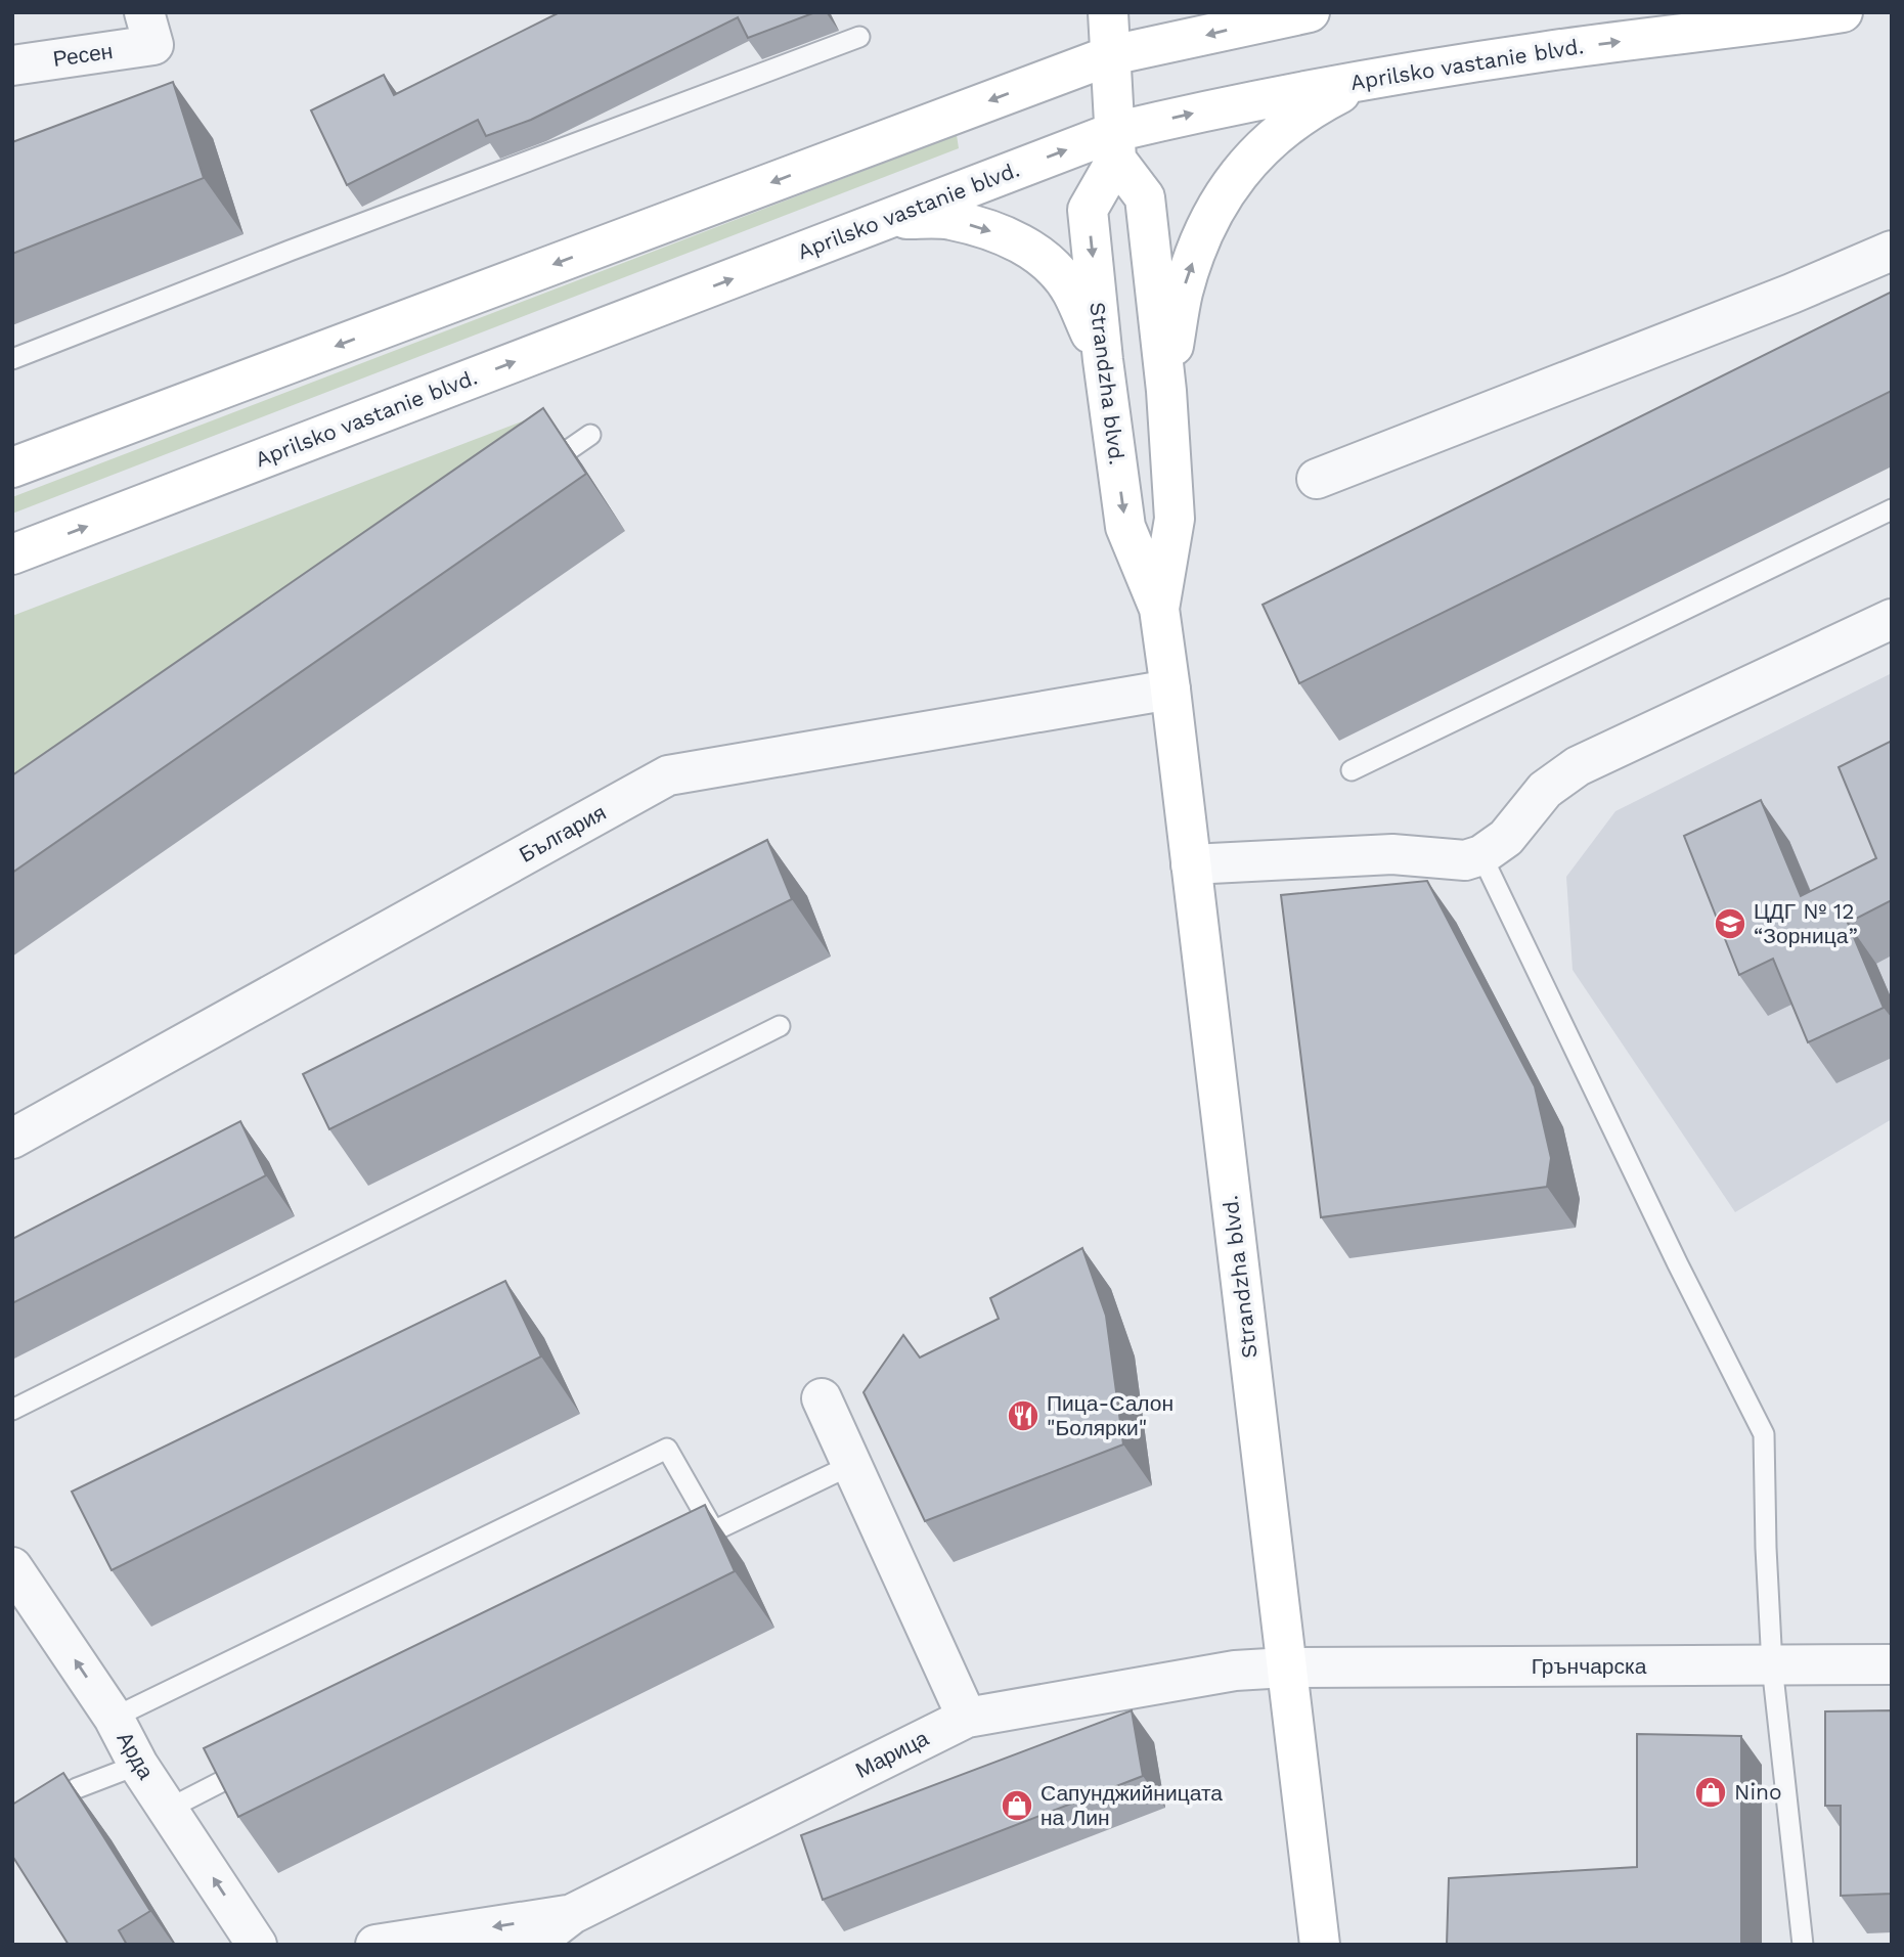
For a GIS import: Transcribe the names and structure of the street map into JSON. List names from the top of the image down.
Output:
{
  "streets": {
    "street": [
      "Ресен",
      "Aprilsko vastanie blvd.",
      "Strandzha blvd.",
      "България",
      "Грънчарска",
      "Марица",
      "Арда"
    ]
  },
  "crossings": [
    ["Aprilsko vastanie blvd.", "Strandzha blvd."],
    ["Strandzha blvd.", "България"],
    ["Strandzha blvd.", "Грънчарска"],
    ["Strandzha blvd.", "Марица"],
    ["Грънчарска", "Марица"]
  ],
  "one_way": ["Арда"],
  "places": {
    "school or university": ["ЦДГ № 12 “Зорница”"],
    "restaurant": ["Пица-Салон \"Болярки\""],
    "shop": ["Nino", "Сапунджийницата на Лин"]
  }
}
